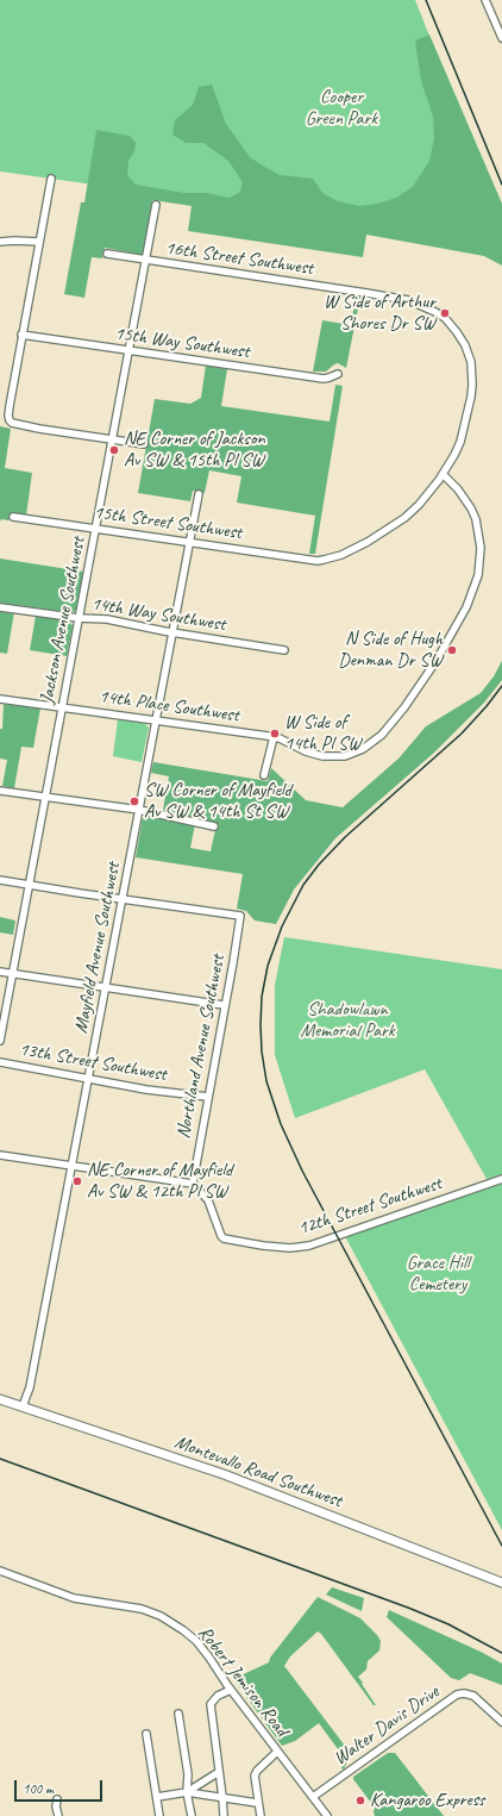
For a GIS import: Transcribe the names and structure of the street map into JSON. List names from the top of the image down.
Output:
{
  "streets": {
    "main road": ["Montevallo Road Southwest"],
    "street": [
      "16th Street Southwest",
      "15th Way Southwest",
      "15th Street Southwest",
      "14th Way Southwest",
      "Jackson Avenue Southwest",
      "14th Place Southwest",
      "Mayfield Avenue Southwest",
      "Northland Avenue Southwest",
      "13th Street Southwest",
      "12th Street Southwest",
      "Robert Jemison Road",
      "Walter Davis Drive"
    ]
  },
  "crossings": [
    ["16th Street Southwest", "15th Street Southwest"],
    ["16th Street Southwest", "Jackson Avenue Southwest"],
    ["16th Street Southwest", "14th Place Southwest"],
    ["15th Way Southwest", "Jackson Avenue Southwest"],
    ["15th Street Southwest", "Jackson Avenue Southwest"],
    ["15th Street Southwest", "Mayfield Avenue Southwest"],
    ["14th Way Southwest", "Jackson Avenue Southwest"],
    ["14th Way Southwest", "Mayfield Avenue Southwest"],
    ["Jackson Avenue Southwest", "14th Place Southwest"],
    ["14th Place Southwest", "Mayfield Avenue Southwest"],
    ["Mayfield Avenue Southwest", "Northland Avenue Southwest"],
    ["Mayfield Avenue Southwest", "13th Street Southwest"],
    ["Mayfield Avenue Southwest", "Montevallo Road Southwest"],
    ["Northland Avenue Southwest", "13th Street Southwest"],
    ["Northland Avenue Southwest", "12th Street Southwest"],
    ["Robert Jemison Road", "Walter Davis Drive"]
  ],
  "parks": ["Cooper Green Park", "Shadowlawn Memorial Park", "Grace Hill Cemetery"],
  "places": [
    "W Side of Arthur Shores Dr SW",
    "NE Corner of Jackson Av SW & 15th Pl SW",
    "N Side of Hugh Denman Dr SW",
    "W Side of 14th Pl SW",
    "SW Corner of Mayfield Av SW & 14th St SW",
    "NE Corner of Mayfield Av SW & 12th Pl SW",
    "Kangaroo Express"
  ],
  "scale_bar": "100 m"
}
